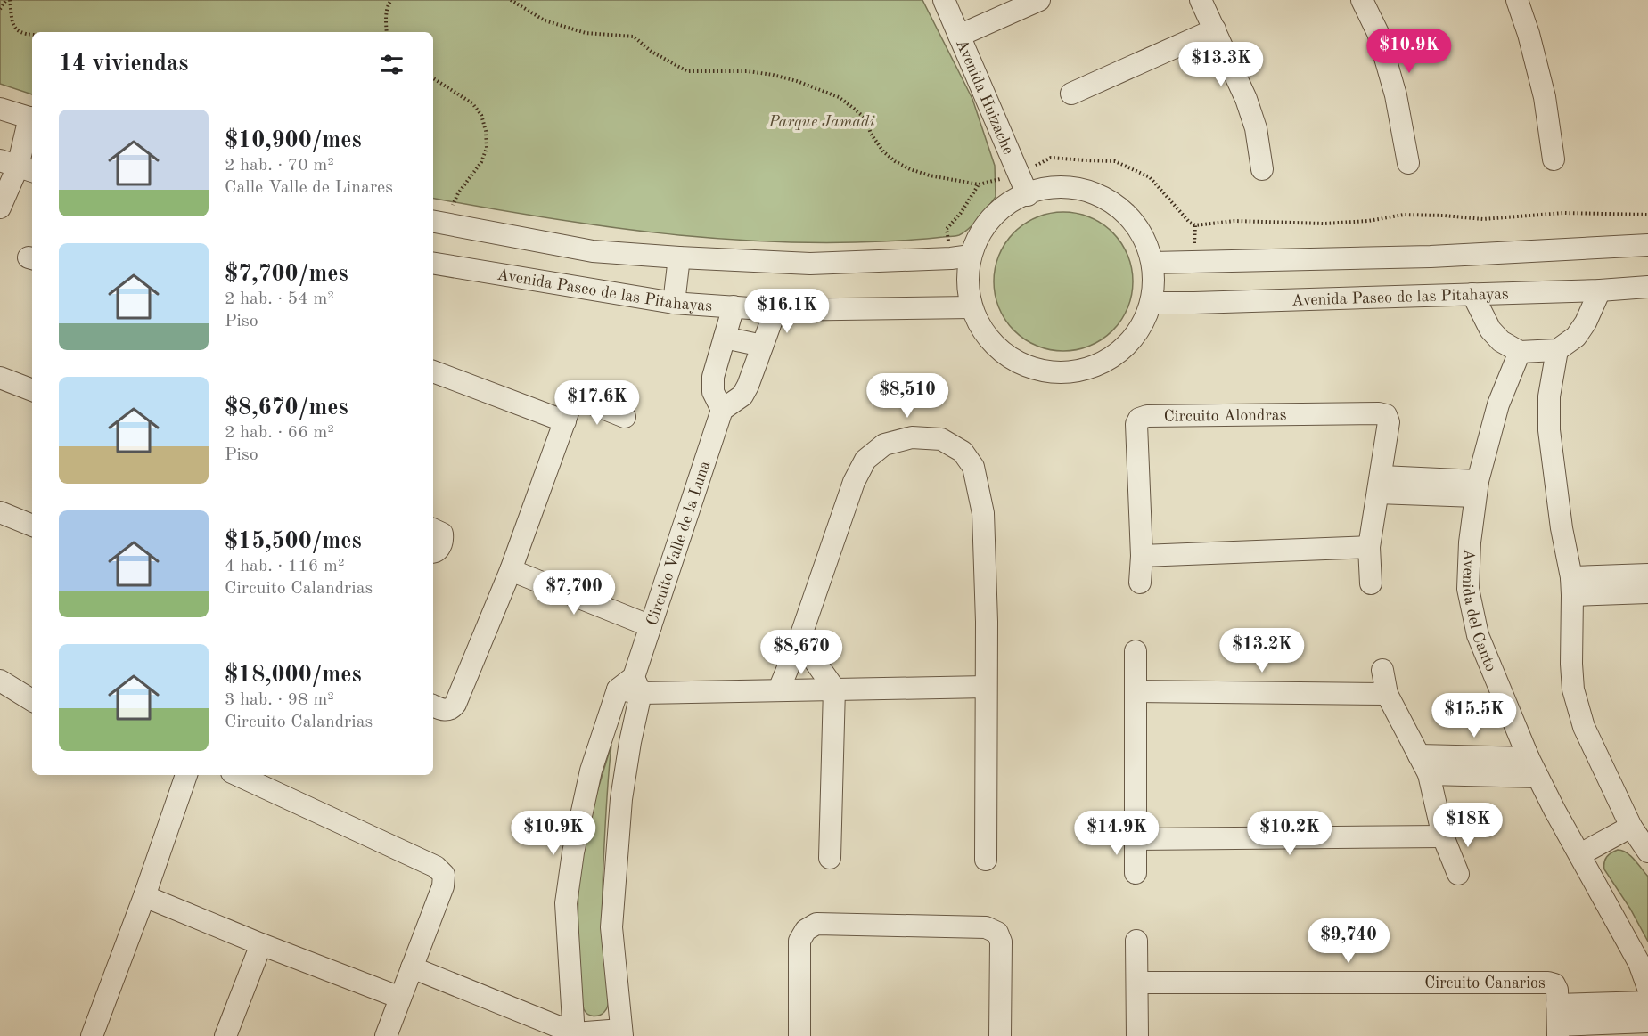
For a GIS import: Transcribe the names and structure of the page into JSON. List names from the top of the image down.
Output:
{
  "streets": {
    "street": [
      "Avenida Huizache",
      "Avenida Paseo de las Pitahayas",
      "Circuito Alondras",
      "Circuito Valle de la Luna",
      "Avenida del Canto",
      "Circuito Canarios"
    ]
  },
  "crossings": [
    ["Avenida Huizache", "Avenida Paseo de las Pitahayas"]
  ],
  "parks": ["Parque Jamadi"],
  "page": {
    "price": [
      "$10.9K",
      "$13.3K",
      "$16.1K",
      "$8,510",
      "$17.6K",
      "$7,700",
      "$13.2K",
      "$8,670",
      "$15.5K",
      "$18K",
      "$10.9K",
      "$14.9K",
      "$10.2K",
      "$9,740"
    ],
    "heading": "14 viviendas",
    "list": [
      {
        "name": "$10,900/mes",
        "note": "2 hab. · 70 m² · Calle Valle de Linares"
      },
      {
        "name": "$7,700/mes",
        "note": "2 hab. · 54 m² · Piso"
      },
      {
        "name": "$8,670/mes",
        "note": "2 hab. · 66 m² · Piso"
      },
      {
        "name": "$15,500/mes",
        "note": "4 hab. · 116 m² · Circuito Calandrias"
      },
      {
        "name": "$18,000/mes",
        "note": "3 hab. · 98 m² · Circuito Calandrias"
      }
    ]
  }
}
